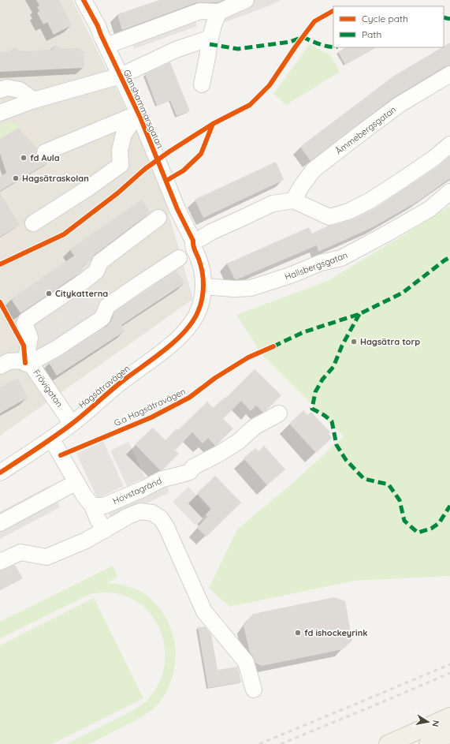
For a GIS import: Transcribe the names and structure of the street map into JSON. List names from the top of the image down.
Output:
{
  "streets": {
    "street": [
      "Glanshammarsgatan",
      "Åmmebergsgatan",
      "Hallsbergsgatan",
      "Hagsätravägen",
      "Frövigatan",
      "Hovstagränd"
    ],
    "cycle path": ["G.a Hagsätravägen"]
  },
  "crossings": [
    ["Glanshammarsgatan", "Hallsbergsgatan"],
    ["Glanshammarsgatan", "Hagsätravägen"],
    ["Hallsbergsgatan", "Hagsätravägen"],
    ["Hagsätravägen", "Frövigatan"]
  ],
  "places": [
    "fd Aula",
    "Hagsätraskolan",
    "Citykatterna",
    "Hagsätra torp",
    "fd ishockeyrink"
  ],
  "legend": ["Cycle path", "Path"],
  "north": "right"
}
